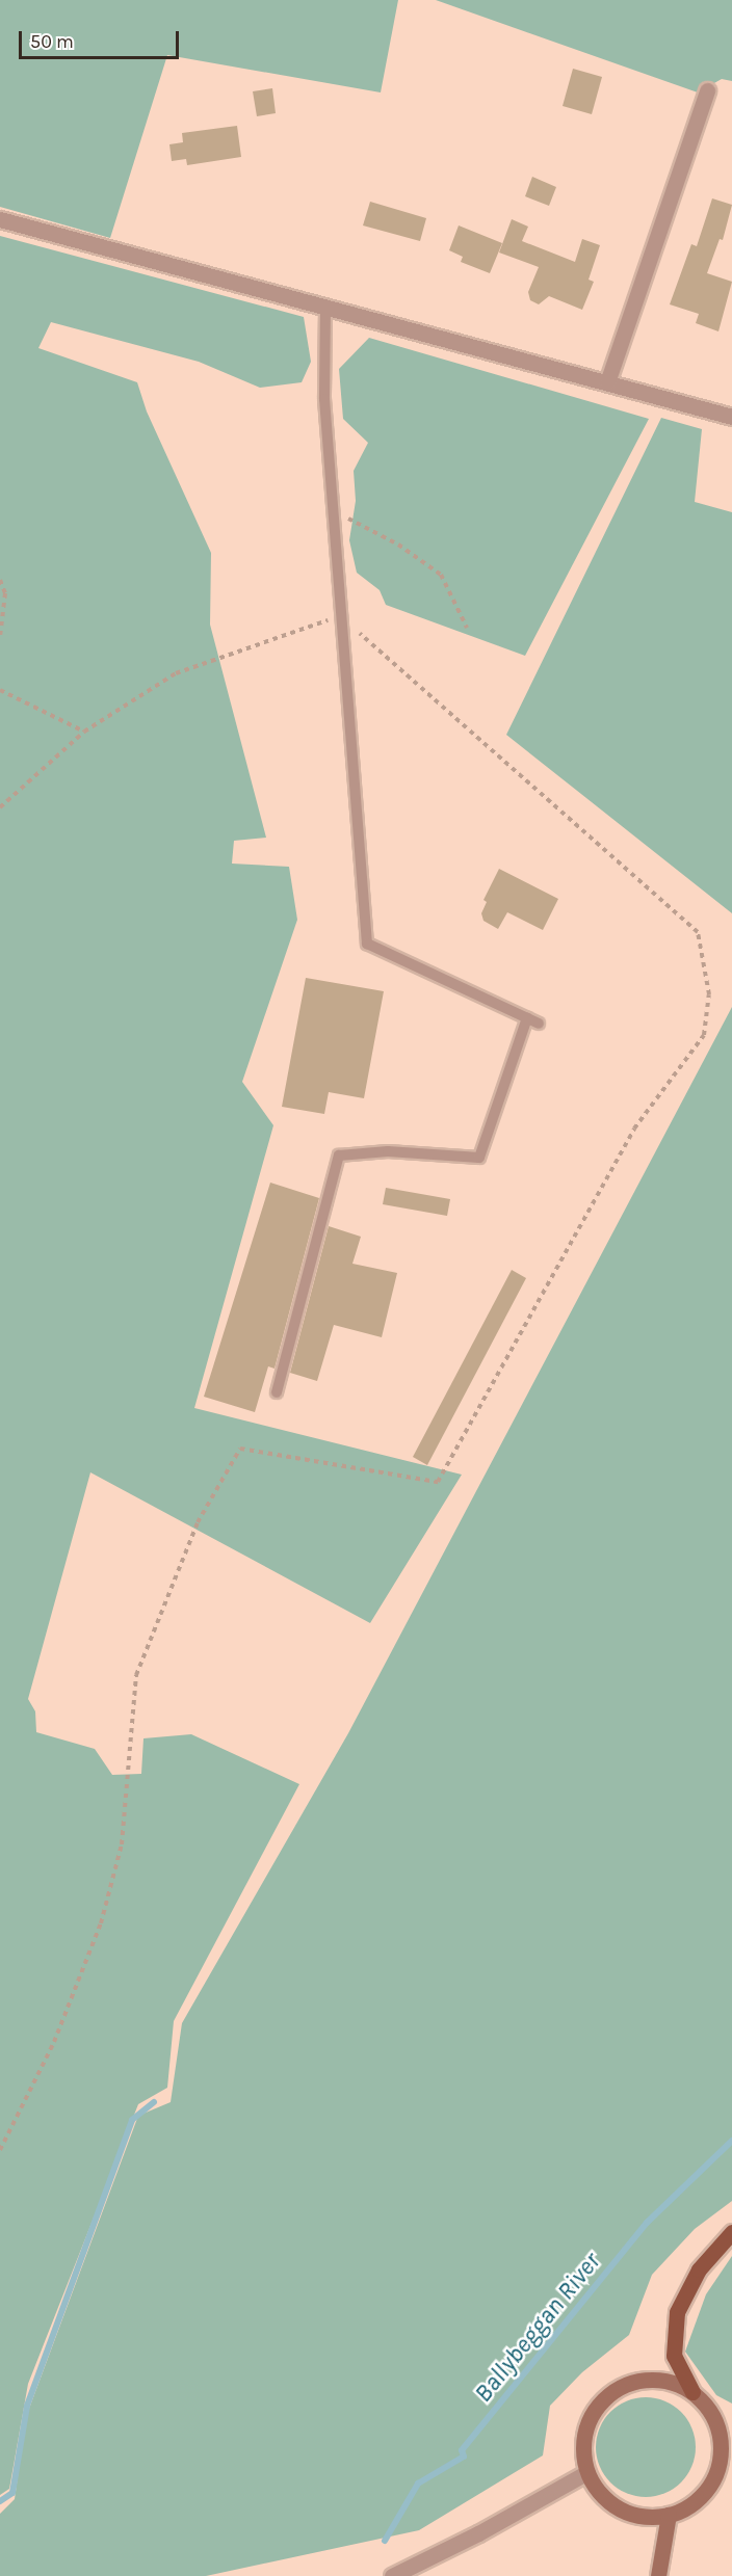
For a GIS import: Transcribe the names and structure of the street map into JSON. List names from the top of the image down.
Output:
{
  "water": ["Ballybeggan River"],
  "scale_bar": "50 m"
}
